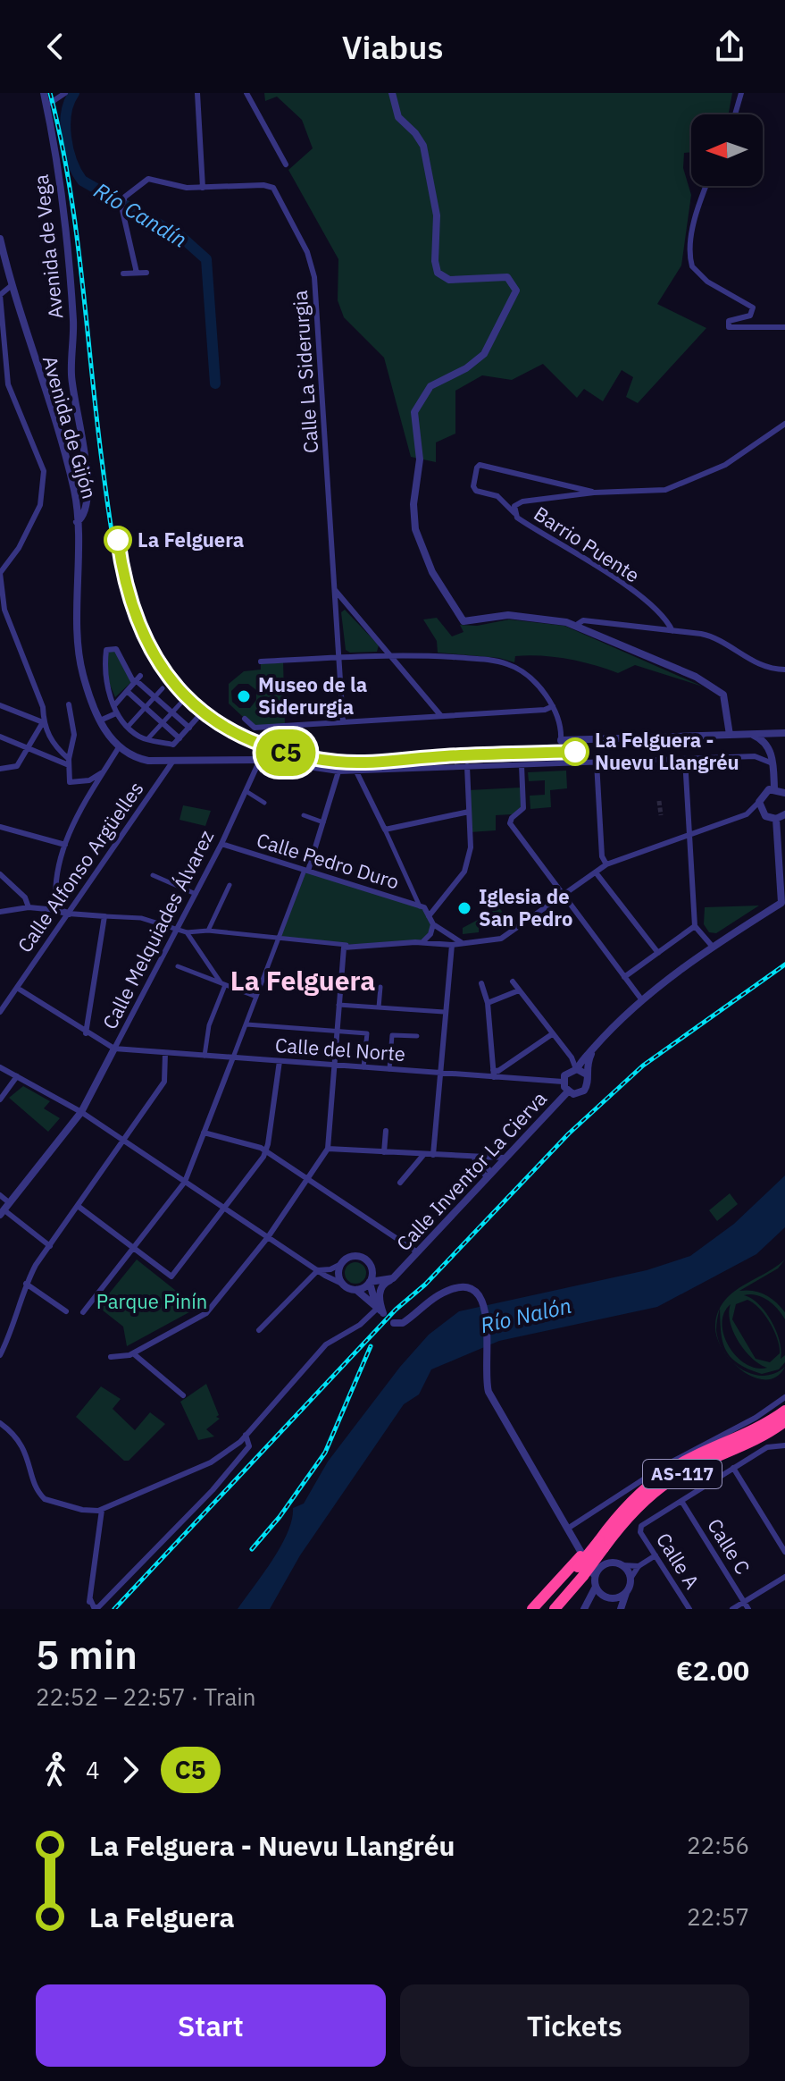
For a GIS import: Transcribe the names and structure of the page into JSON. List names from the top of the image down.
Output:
{
  "streets": {
    "highway": ["AS-117"],
    "street": [
      "Avenida de Vega",
      "Calle La Siderurgia",
      "Avenida de Gijón",
      "Barrio Puente",
      "Calle Pedro Duro",
      "Calle Alfonso Argüelles",
      "Calle Melquiades Álvarez",
      "Calle del Norte",
      "Calle Inventor La Cierva",
      "Calle C",
      "Calle A"
    ]
  },
  "crossings": [
    ["Avenida de Vega", "Avenida de Gijón"],
    ["Calle Pedro Duro", "Calle Melquiades Álvarez"],
    ["Calle Melquiades Álvarez", "Calle del Norte"],
    ["Calle del Norte", "Calle Inventor La Cierva"],
    ["Calle C", "Calle A"]
  ],
  "districts": ["La Felguera"],
  "water": ["Río Candín", "Río Nalón"],
  "parks": ["Parque Pinín"],
  "places": [
    "La Felguera",
    "Museo de la Siderurgia",
    "La Felguera - Nuevu Llangréu",
    "Iglesia de San Pedro"
  ],
  "north": "left",
  "page": {
    "header": "Viabus",
    "on_map": "C5",
    "heading": ["5 min", "22:52 – 22:57 · Train", "€2.00"],
    "legs": ["4", "C5"],
    "list": [
      {
        "name": "La Felguera - Nuevu Llangréu",
        "value": "22:56"
      },
      {
        "name": "La Felguera",
        "value": "22:57"
      }
    ],
    "buttons": ["Start", "Tickets"]
  }
}
